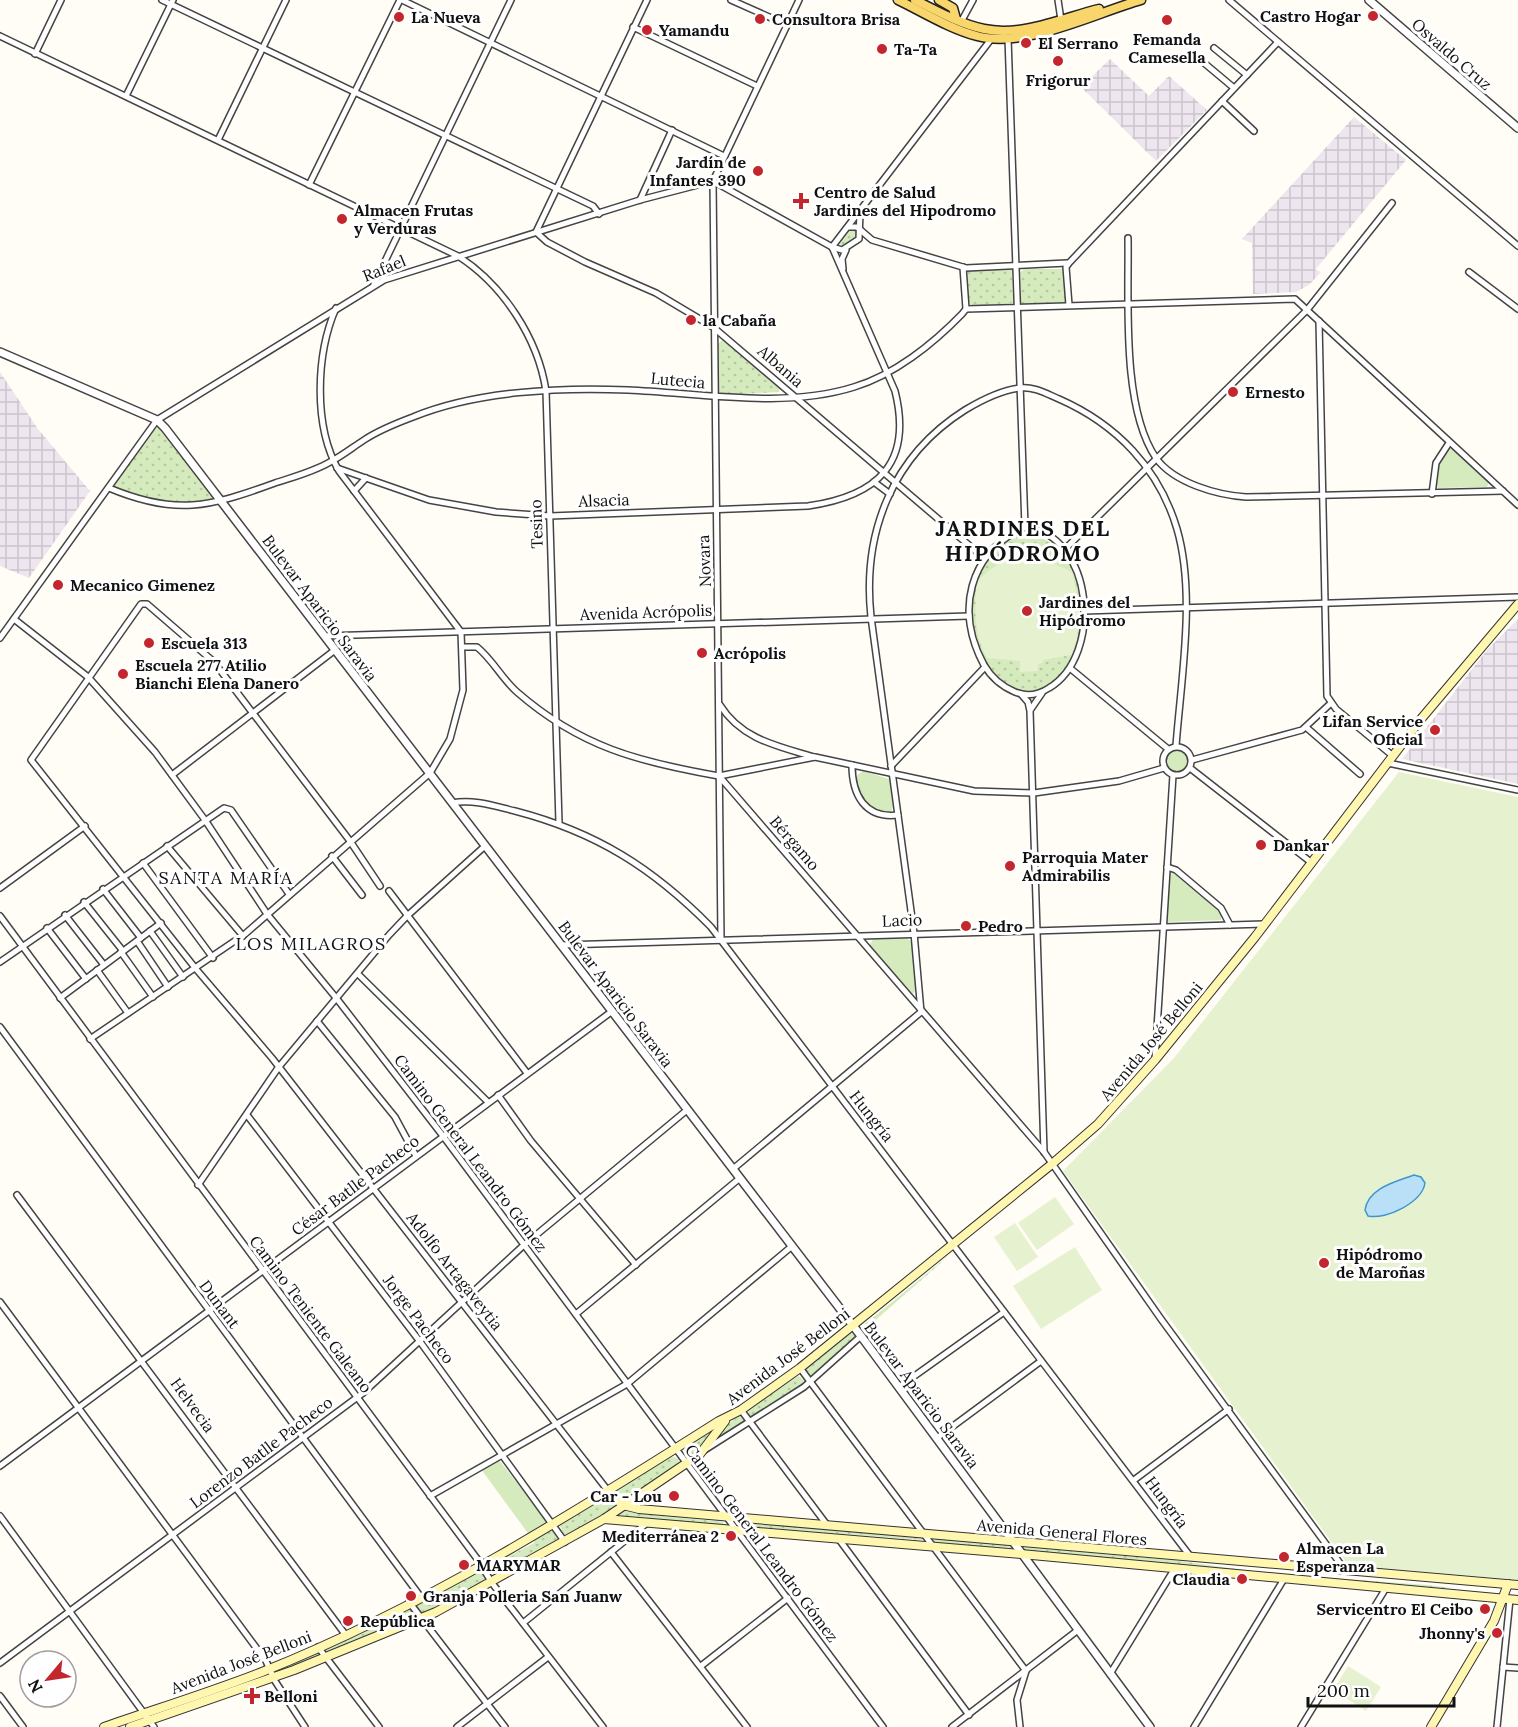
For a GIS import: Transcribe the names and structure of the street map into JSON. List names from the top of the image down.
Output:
{
  "streets": {
    "main road": ["Avenida José Belloni", "Avenida General Flores"],
    "street": [
      "Osvaldo Cruz",
      "Rafael",
      "Albania",
      "Lutecia",
      "Alsacia",
      "Tesino",
      "Novara",
      "Bulevar Aparicio Saravia",
      "Avenida Acrópolis",
      "Bérgamo",
      "Lacio",
      "Hungría",
      "Camino General Leandro Gómez",
      "César Batlle Pacheco",
      "Adolfo Artagaveytia",
      "Dunant",
      "Camino Teniente Galeano",
      "Jorge Pacheco",
      "Helvecia",
      "Lorenzo Batlle Pacheco"
    ]
  },
  "crossings": [
    ["Rafael", "Albania"],
    ["Rafael", "Tesino"],
    ["Rafael", "Novara"],
    ["Rafael", "Bulevar Aparicio Saravia"],
    ["Rafael", "Camino General Leandro Gómez"],
    ["Albania", "Lutecia"],
    ["Albania", "Alsacia"],
    ["Albania", "Novara"],
    ["Albania", "Avenida Acrópolis"],
    ["Lutecia", "Tesino"],
    ["Lutecia", "Novara"],
    ["Alsacia", "Tesino"],
    ["Alsacia", "Novara"],
    ["Tesino", "Avenida Acrópolis"],
    ["Tesino", "Hungría"],
    ["Novara", "Avenida Acrópolis"],
    ["Novara", "Bérgamo"],
    ["Novara", "Lacio"],
    ["Novara", "Hungría"],
    ["Bulevar Aparicio Saravia", "Avenida Acrópolis"],
    ["Bulevar Aparicio Saravia", "Lacio"],
    ["Bulevar Aparicio Saravia", "Avenida José Belloni"],
    ["Bulevar Aparicio Saravia", "Hungría"],
    ["Bulevar Aparicio Saravia", "César Batlle Pacheco"],
    ["Bulevar Aparicio Saravia", "Lorenzo Batlle Pacheco"],
    ["Bulevar Aparicio Saravia", "Avenida General Flores"],
    ["Bérgamo", "Lacio"],
    ["Bérgamo", "Avenida José Belloni"],
    ["Bérgamo", "Avenida General Flores"],
    ["Lacio", "Avenida José Belloni"],
    ["Lacio", "Hungría"],
    ["Avenida José Belloni", "Hungría"],
    ["Avenida José Belloni", "Camino General Leandro Gómez"],
    ["Avenida José Belloni", "Adolfo Artagaveytia"],
    ["Avenida José Belloni", "Dunant"],
    ["Avenida José Belloni", "Camino Teniente Galeano"],
    ["Avenida José Belloni", "Jorge Pacheco"],
    ["Avenida José Belloni", "Helvecia"],
    ["Avenida José Belloni", "Avenida General Flores"],
    ["Hungría", "Avenida General Flores"],
    ["Camino General Leandro Gómez", "César Batlle Pacheco"],
    ["Camino General Leandro Gómez", "Adolfo Artagaveytia"],
    ["Camino General Leandro Gómez", "Lorenzo Batlle Pacheco"],
    ["Camino General Leandro Gómez", "Avenida General Flores"],
    ["César Batlle Pacheco", "Adolfo Artagaveytia"],
    ["César Batlle Pacheco", "Dunant"],
    ["César Batlle Pacheco", "Camino Teniente Galeano"],
    ["César Batlle Pacheco", "Jorge Pacheco"],
    ["César Batlle Pacheco", "Helvecia"],
    ["Adolfo Artagaveytia", "Lorenzo Batlle Pacheco"],
    ["Dunant", "Lorenzo Batlle Pacheco"],
    ["Camino Teniente Galeano", "Lorenzo Batlle Pacheco"],
    ["Jorge Pacheco", "Lorenzo Batlle Pacheco"],
    ["Helvecia", "Lorenzo Batlle Pacheco"]
  ],
  "districts": ["JARDINES DEL HIPÓDROMO", "SANTA MARÍA", "LOS MILAGROS"],
  "places": {
    "other": [
      "Castro Hogar",
      "La Nueva",
      "Consultora Brisa",
      "Femanda Camesella",
      "Yamandu",
      "El Serrano",
      "Ta-Ta",
      "Frigorur",
      "Jardín de Infantes 390",
      "Almacen Frutas y Verduras",
      "la Cabaña",
      "Ernesto",
      "Mecanico Gimenez",
      "Jardines del Hipódromo",
      "Escuela 313",
      "Acrópolis",
      "Escuela 277 Atilio Bianchi Elena Danero",
      "Lifan Service Oficial",
      "Dankar",
      "Parroquia Mater Admirabilis",
      "Pedro",
      "Hipódromo de Maroñas",
      "Car - Lou",
      "Mediterránea 2",
      "Almacen La Esperanza",
      "MARYMAR",
      "Claudia",
      "Granja Polleria San Juanw",
      "Servicentro El Ceibo",
      "República",
      "Jhonny's"
    ],
    "health": ["Centro de Salud Jardines del Hipodromo", "Belloni"]
  },
  "scale_bar": "200 m",
  "north": "bottom left"
}
